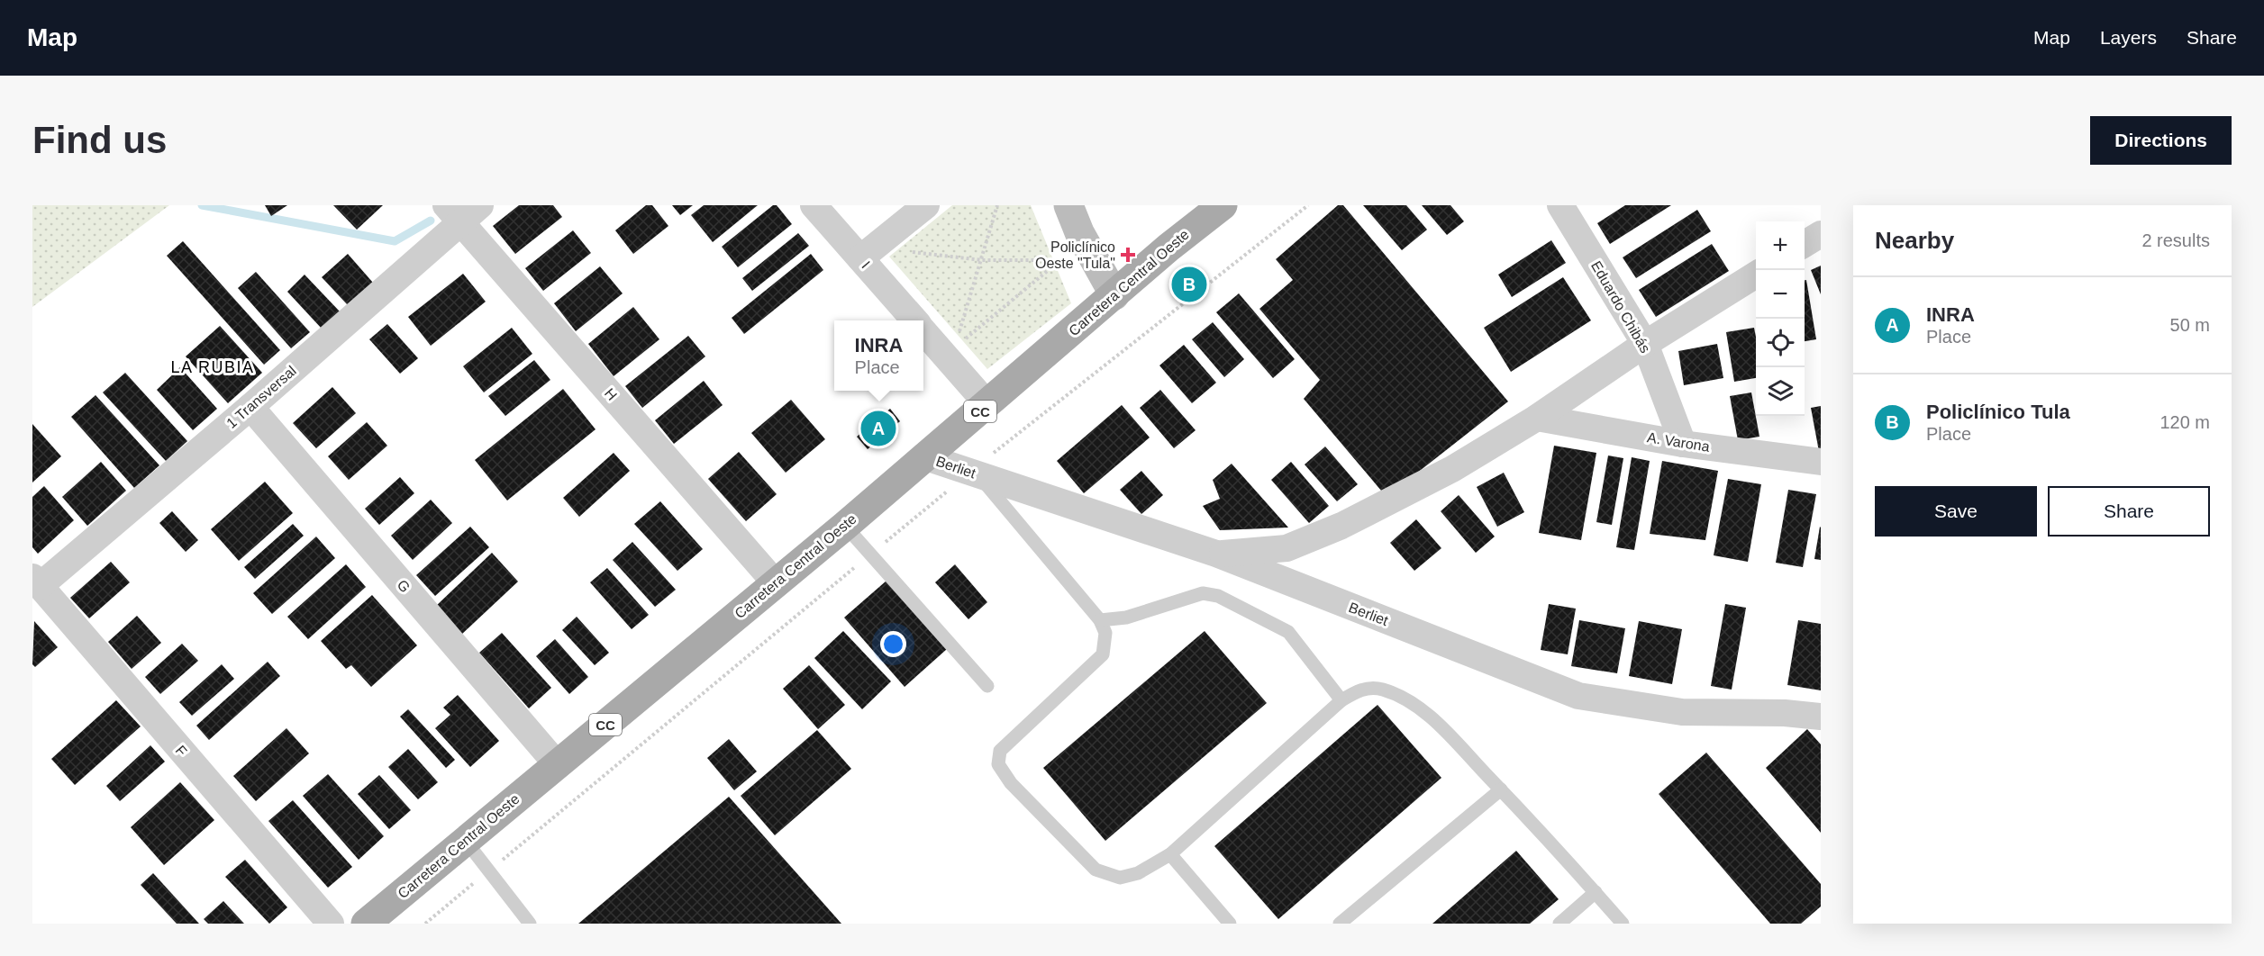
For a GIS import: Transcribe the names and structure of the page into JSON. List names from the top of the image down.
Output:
{
  "streets": {
    "main road": ["Carretera Central Oeste", "CC"],
    "street": [
      "I",
      "Eduardo Chibás",
      "H",
      "1 Transversal",
      "A. Varona",
      "Berliet",
      "G",
      "F"
    ]
  },
  "crossings": [
    ["I", "Carretera Central Oeste"],
    ["Carretera Central Oeste", "H"],
    ["Carretera Central Oeste", "Berliet"],
    ["Carretera Central Oeste", "G"],
    ["Eduardo Chibás", "A. Varona"],
    ["H", "1 Transversal"],
    ["1 Transversal", "G"],
    ["1 Transversal", "F"]
  ],
  "districts": ["LA RUBIA"],
  "places": {
    "health": ["Policlínico Oeste \"Tula\""]
  },
  "page": {
    "header": "Map",
    "nav": ["Map", "Layers", "Share"],
    "buttons": [
      "Directions",
      ["Save", "Share"]
    ],
    "title": "Find us",
    "heading": ["Nearby", "2 results"],
    "map_buttons": ["+", "−"],
    "pins": ["B", "A"],
    "list": [
      {
        "mark": "A",
        "name": "INRA",
        "note": "Place",
        "value": "50 m"
      },
      {
        "mark": "B",
        "name": "Policlínico Tula",
        "note": "Place",
        "value": "120 m"
      }
    ],
    "popup": ["INRA", "Place"]
  }
}
